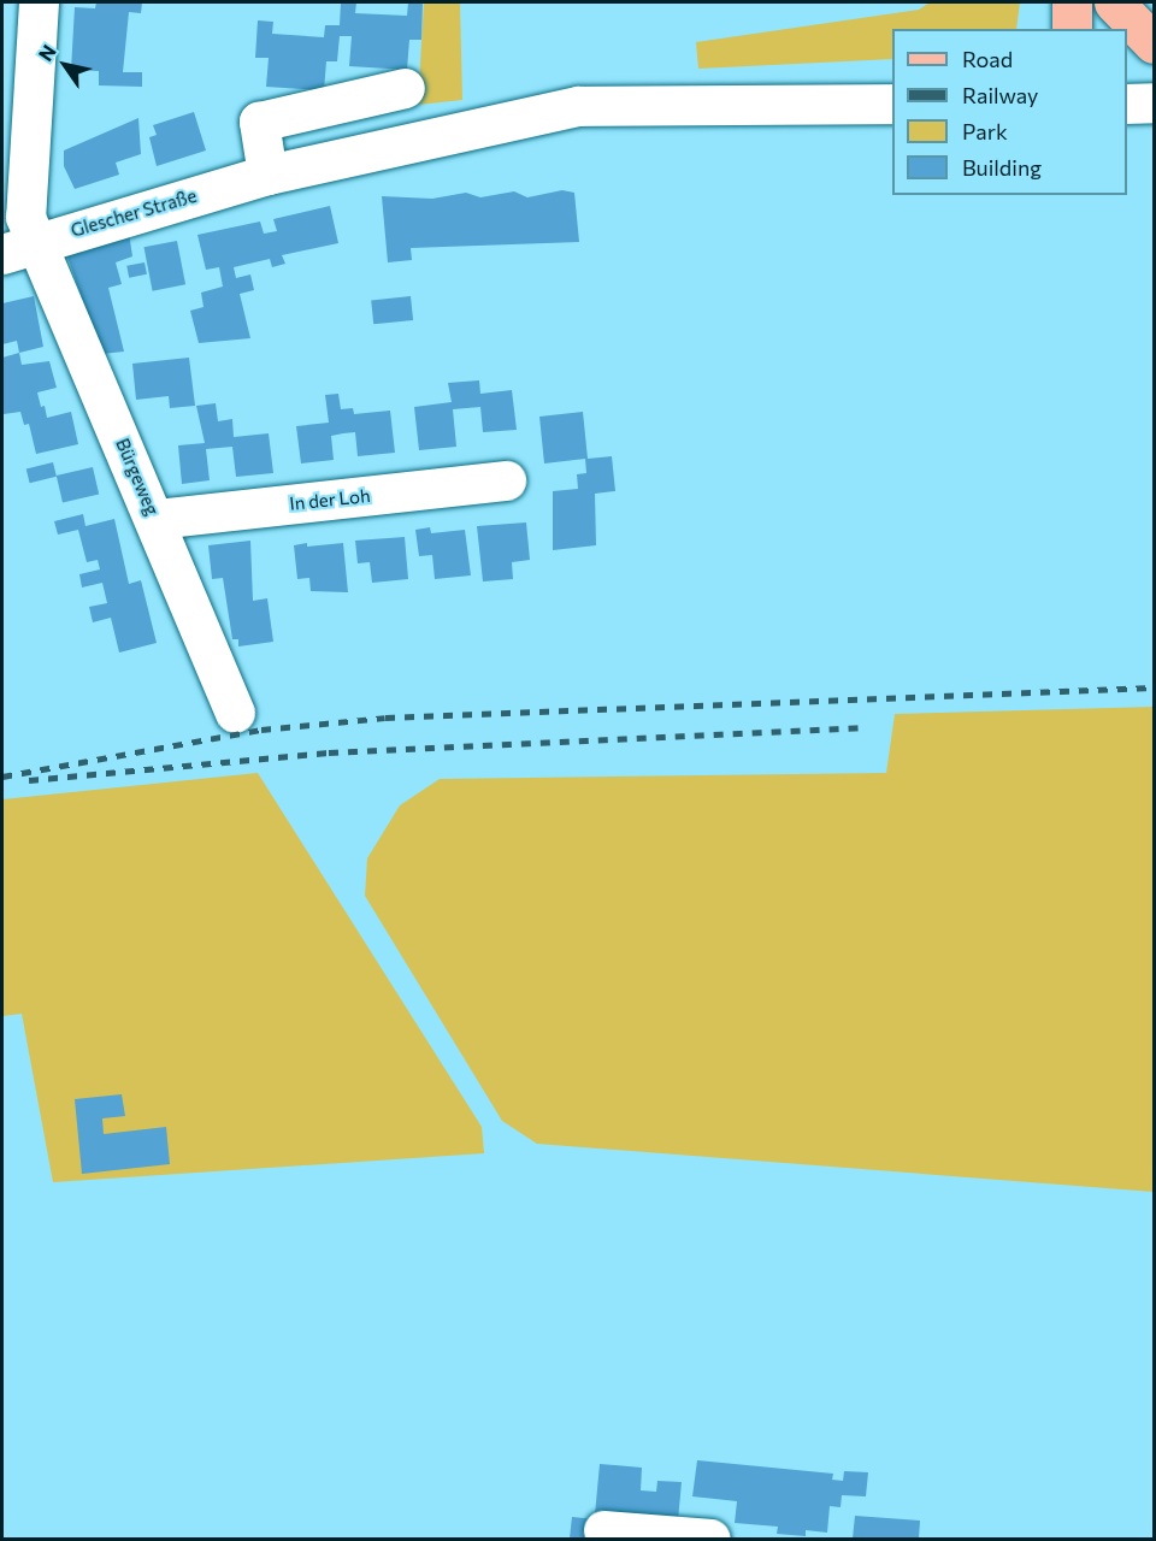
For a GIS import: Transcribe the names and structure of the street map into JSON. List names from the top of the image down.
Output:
{
  "streets": {
    "street": ["Glescher Straße", "Bürgeweg", "In der Loh"]
  },
  "crossings": [
    ["Glescher Straße", "Bürgeweg"],
    ["Bürgeweg", "In der Loh"]
  ],
  "legend": [
    "Road",
    "Railway",
    "Park",
    "Building"
  ],
  "north": "top left"
}
